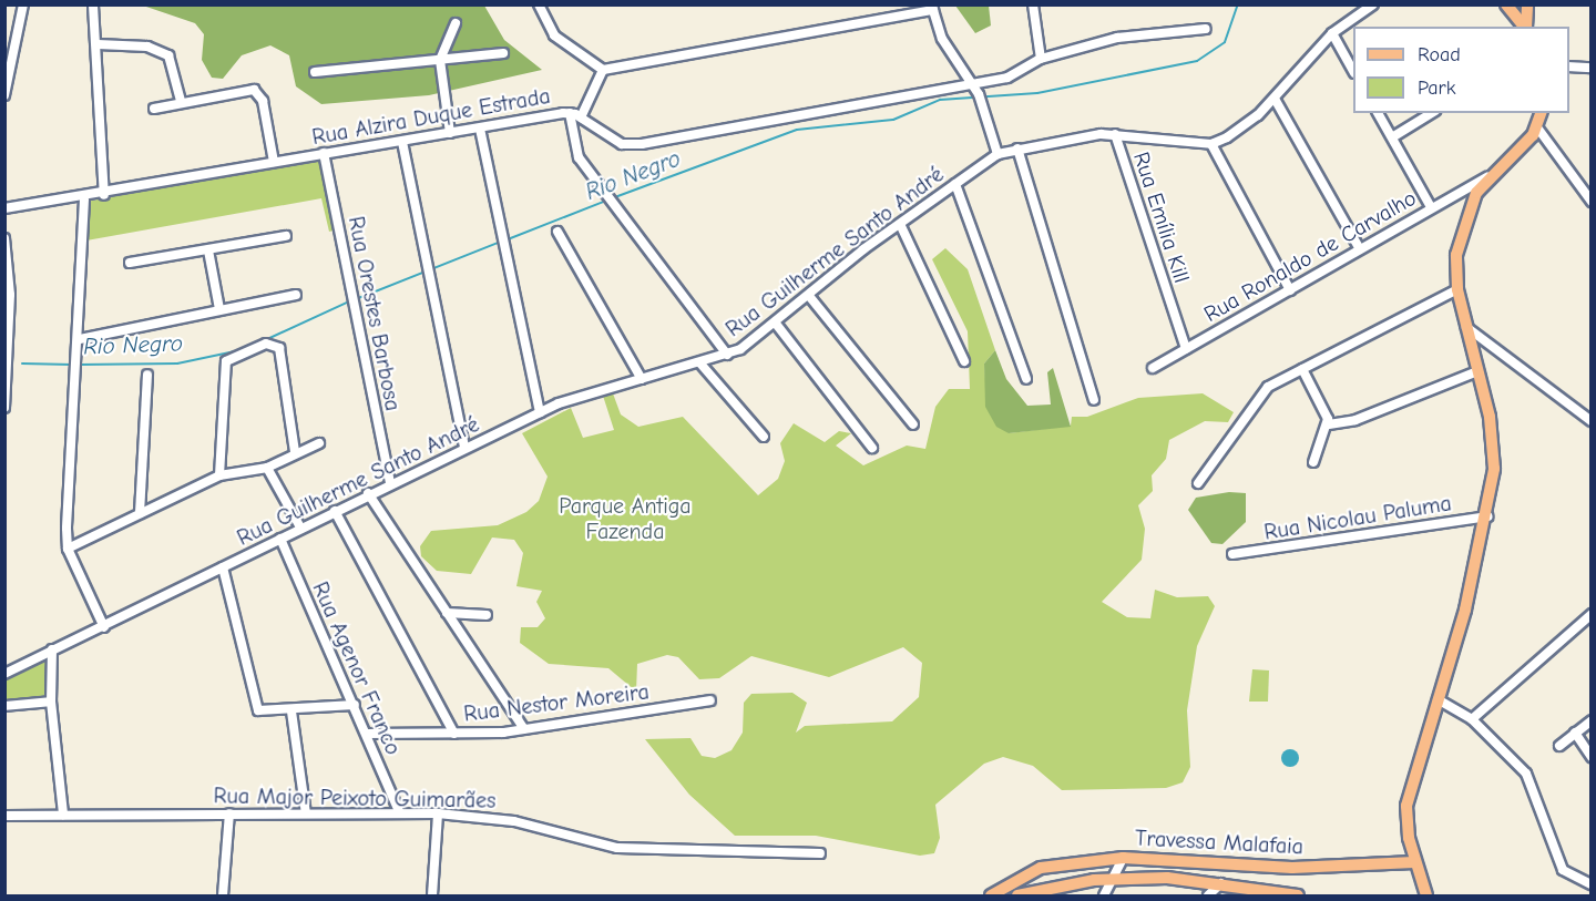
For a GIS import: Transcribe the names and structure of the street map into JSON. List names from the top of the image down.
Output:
{
  "streets": {
    "main road": ["Travessa Malafaia"],
    "street": [
      "Rua Alzira Duque Estrada",
      "Rua Emília Kill",
      "Rua Guilherme Santo André",
      "Rua Ronaldo de Carvalho",
      "Rua Orestes Barbosa",
      "Rua Nicolau Paluma",
      "Rua Agenor Franco",
      "Rua Nestor Moreira",
      "Rua Major Peixoto Guimarães"
    ]
  },
  "crossings": [
    ["Rua Alzira Duque Estrada", "Rua Orestes Barbosa"],
    ["Rua Emília Kill", "Rua Guilherme Santo André"],
    ["Rua Emília Kill", "Rua Ronaldo de Carvalho"],
    ["Rua Guilherme Santo André", "Rua Orestes Barbosa"],
    ["Rua Guilherme Santo André", "Rua Agenor Franco"],
    ["Rua Agenor Franco", "Rua Nestor Moreira"],
    ["Rua Agenor Franco", "Rua Major Peixoto Guimarães"]
  ],
  "water": ["Rio Negro"],
  "parks": ["Parque Antiga Fazenda"],
  "legend": ["Road", "Park"]
}
